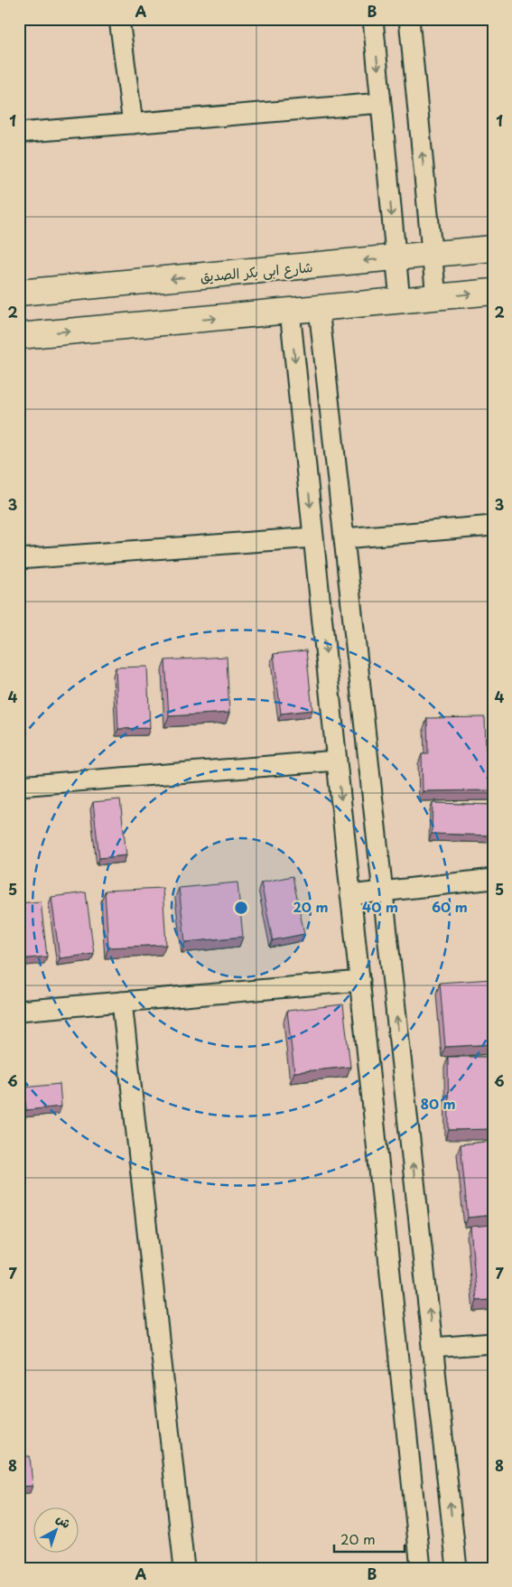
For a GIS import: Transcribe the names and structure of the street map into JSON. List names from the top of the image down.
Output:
{
  "streets": {
    "main road": ["شارع ابى بكر الصديق"]
  },
  "scale_bar": "20 m",
  "north": "top right",
  "grid": {
    "columns": ["A", "B"],
    "rows": [
      "1",
      "2",
      "3",
      "4",
      "5",
      "6",
      "7",
      "8"
    ]
  },
  "rings": [
    "20 m",
    "40 m",
    "60 m",
    "80 m"
  ]
}
